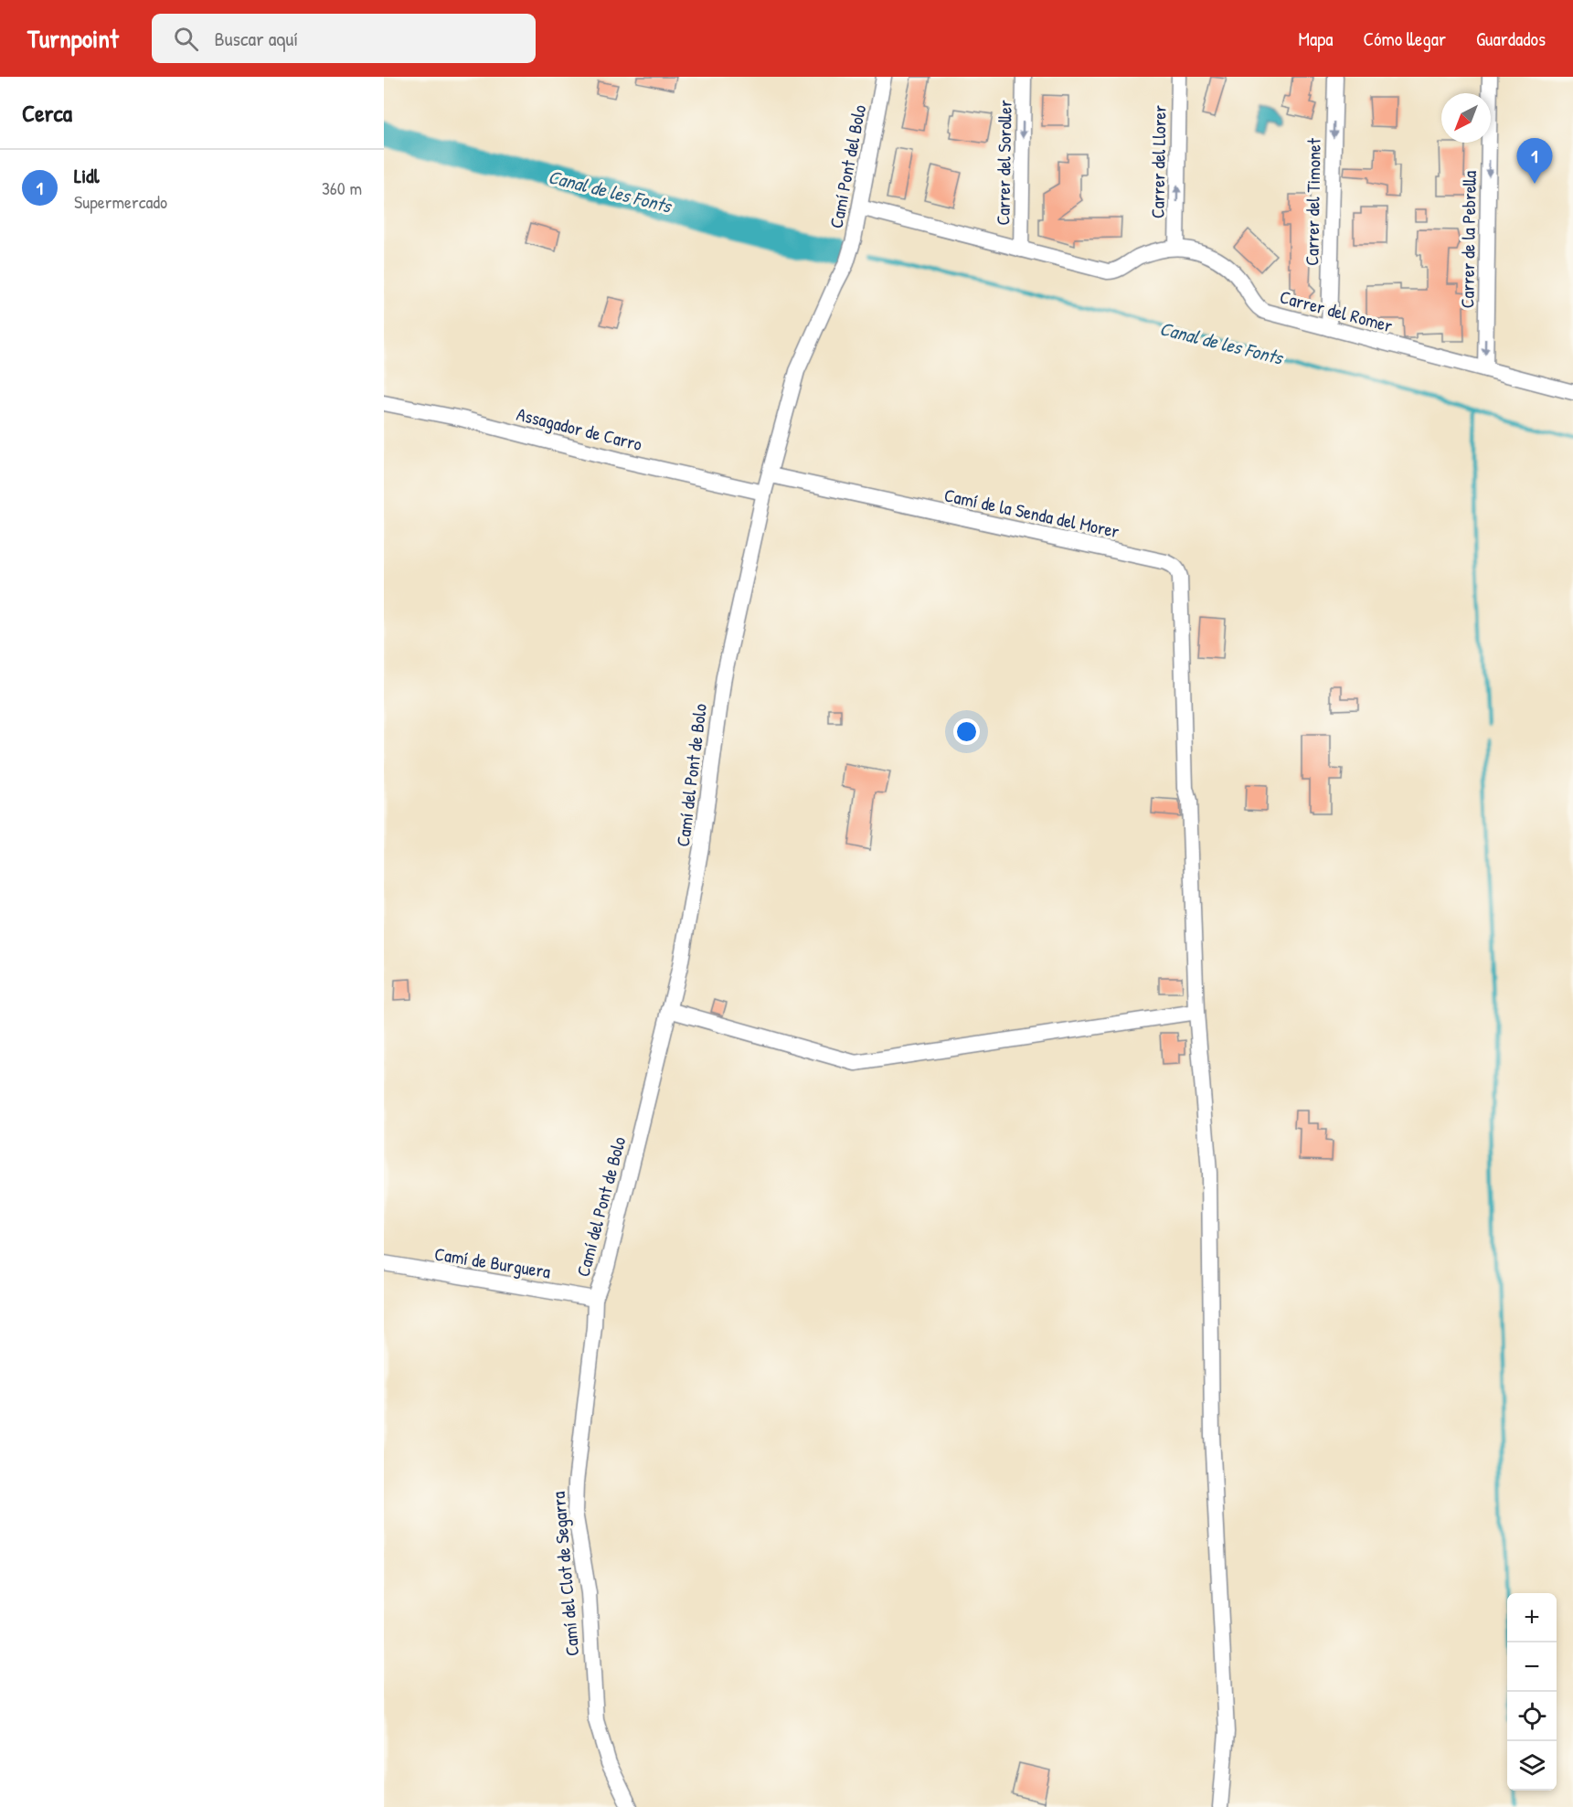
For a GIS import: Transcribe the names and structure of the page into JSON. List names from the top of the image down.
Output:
{
  "streets": {
    "street": [
      "Carrer del Llorer",
      "Carrer del Soroller",
      "Camí Pont del Bolo",
      "Carrer del Timonet",
      "Carrer de la Pebrella",
      "Carrer del Romer",
      "Assagador de Carro",
      "Camí de la Senda del Morer",
      "Camí del Pont de Bolo",
      "Camí de Burguera",
      "Camí del Clot de Segarra"
    ]
  },
  "crossings": [
    ["Carrer del Llorer", "Carrer del Romer"],
    ["Carrer del Soroller", "Carrer del Romer"],
    ["Camí Pont del Bolo", "Carrer del Romer"],
    ["Camí Pont del Bolo", "Camí del Pont de Bolo"],
    ["Carrer del Timonet", "Carrer del Romer"],
    ["Carrer de la Pebrella", "Carrer del Romer"],
    ["Assagador de Carro", "Camí del Pont de Bolo"],
    ["Camí de la Senda del Morer", "Camí del Pont de Bolo"],
    ["Camí del Pont de Bolo", "Camí de Burguera"],
    ["Camí del Pont de Bolo", "Camí del Clot de Segarra"],
    ["Camí de Burguera", "Camí del Clot de Segarra"]
  ],
  "one_way": [
    "Carrer del Llorer",
    "Carrer del Soroller",
    "Carrer del Timonet",
    "Carrer de la Pebrella"
  ],
  "water": ["Canal de les Fonts"],
  "north": "bottom left",
  "page": {
    "header": "Turnpoint",
    "search": "Buscar aquí",
    "nav": ["Mapa", "Cómo llegar", "Guardados"],
    "heading": "Cerca",
    "pins": "1",
    "list": [
      {
        "mark": "1",
        "name": "Lidl",
        "note": "Supermercado",
        "value": "360 m"
      }
    ],
    "map_buttons": ["+", "−"]
  }
}
